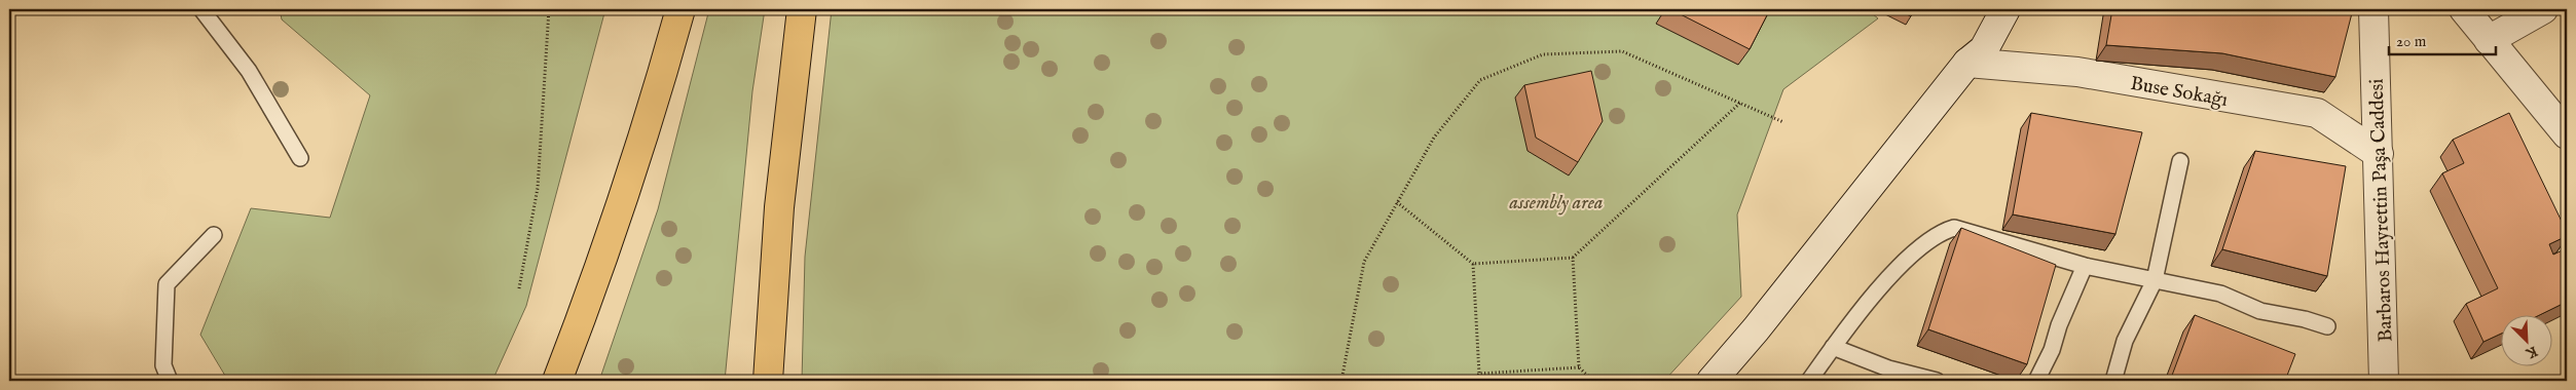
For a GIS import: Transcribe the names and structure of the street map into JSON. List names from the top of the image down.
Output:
{
  "streets": {
    "street": ["Buse Sokağı", "Barbaros Hayrettin Paşa Caddesi"]
  },
  "crossings": [
    ["Buse Sokağı", "Barbaros Hayrettin Paşa Caddesi"]
  ],
  "parks": ["assembly area"],
  "scale_bar": "20 m",
  "north": "bottom right"
}
